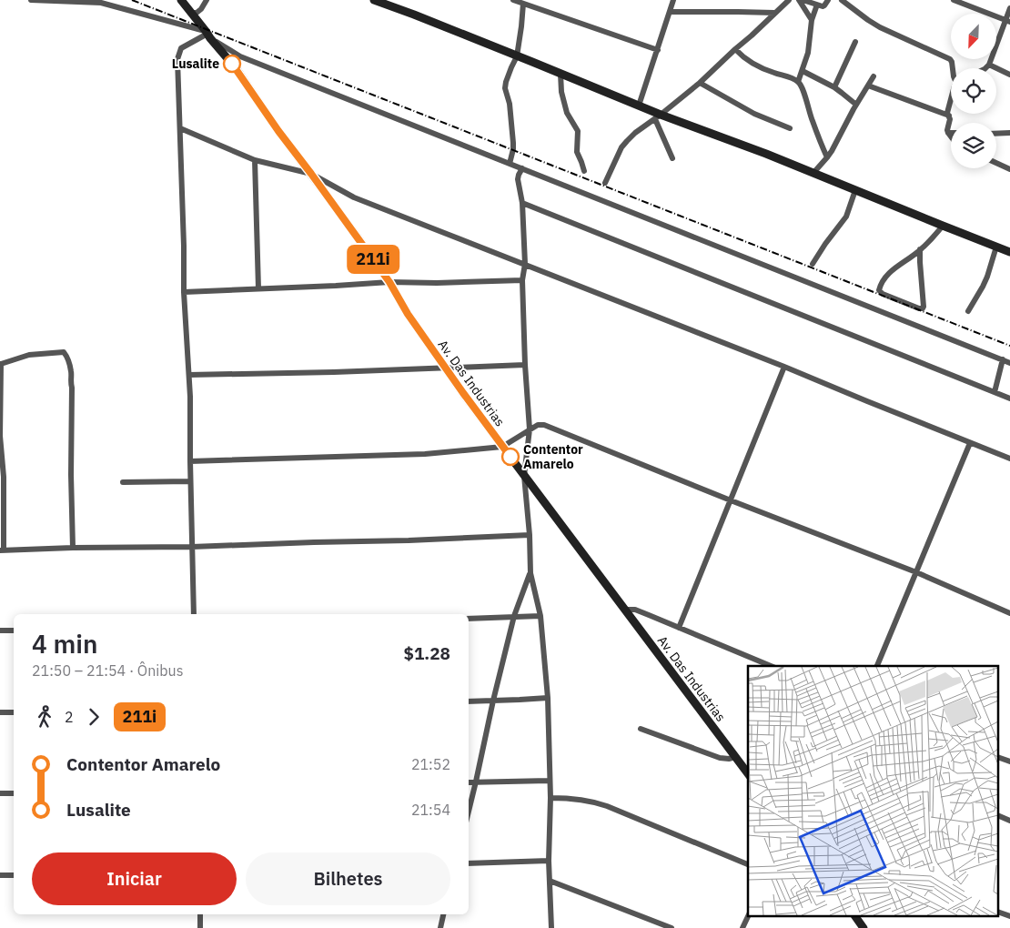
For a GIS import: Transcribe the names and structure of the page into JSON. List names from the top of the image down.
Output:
{
  "streets": {
    "main road": ["Av. Das Industrias"]
  },
  "places": ["Lusalite", "Contentor Amarelo"],
  "lines": ["bus line 211i"],
  "north": "bottom left",
  "page": {
    "on_map": "211i",
    "heading": ["4 min", "21:50 – 21:54 · Ônibus", "$1.28"],
    "legs": ["2", "211i"],
    "list": [
      {
        "name": "Contentor Amarelo",
        "value": "21:52"
      },
      {
        "name": "Lusalite",
        "value": "21:54"
      }
    ],
    "buttons": ["Iniciar", "Bilhetes"]
  }
}
